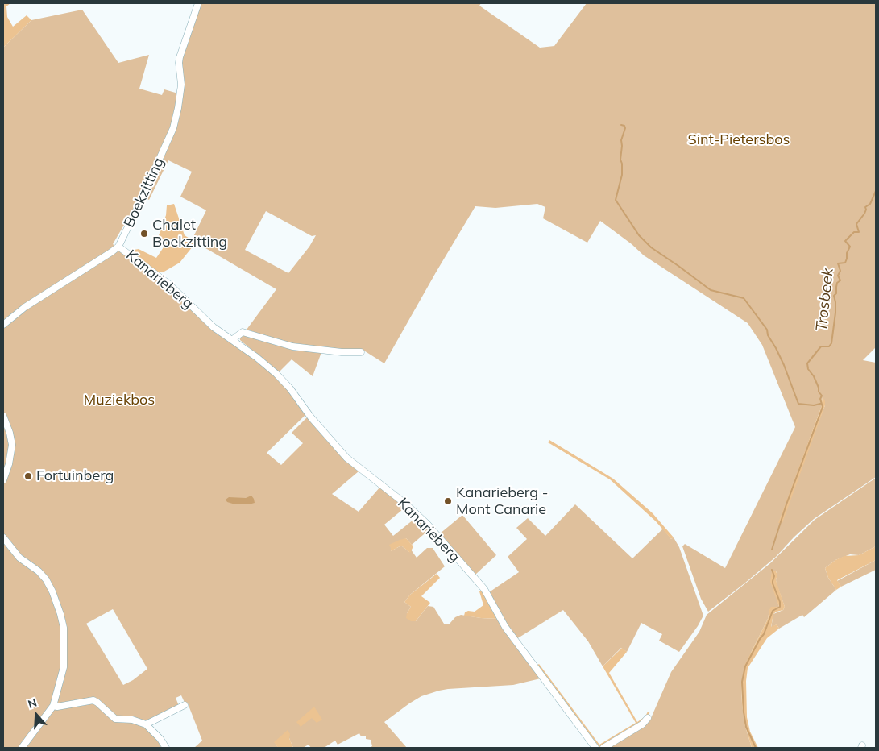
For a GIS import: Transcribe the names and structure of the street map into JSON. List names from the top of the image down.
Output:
{
  "streets": {
    "street": ["Boekzitting", "Kanarieberg"]
  },
  "crossings": [
    ["Boekzitting", "Kanarieberg"]
  ],
  "water": ["Trosbeek"],
  "parks": ["Sint-Pietersbos", "Muziekbos"],
  "places": ["Chalet Boekzitting", "Fortuinberg", "Kanarieberg - Mont Canarie"],
  "north": "top"
}
